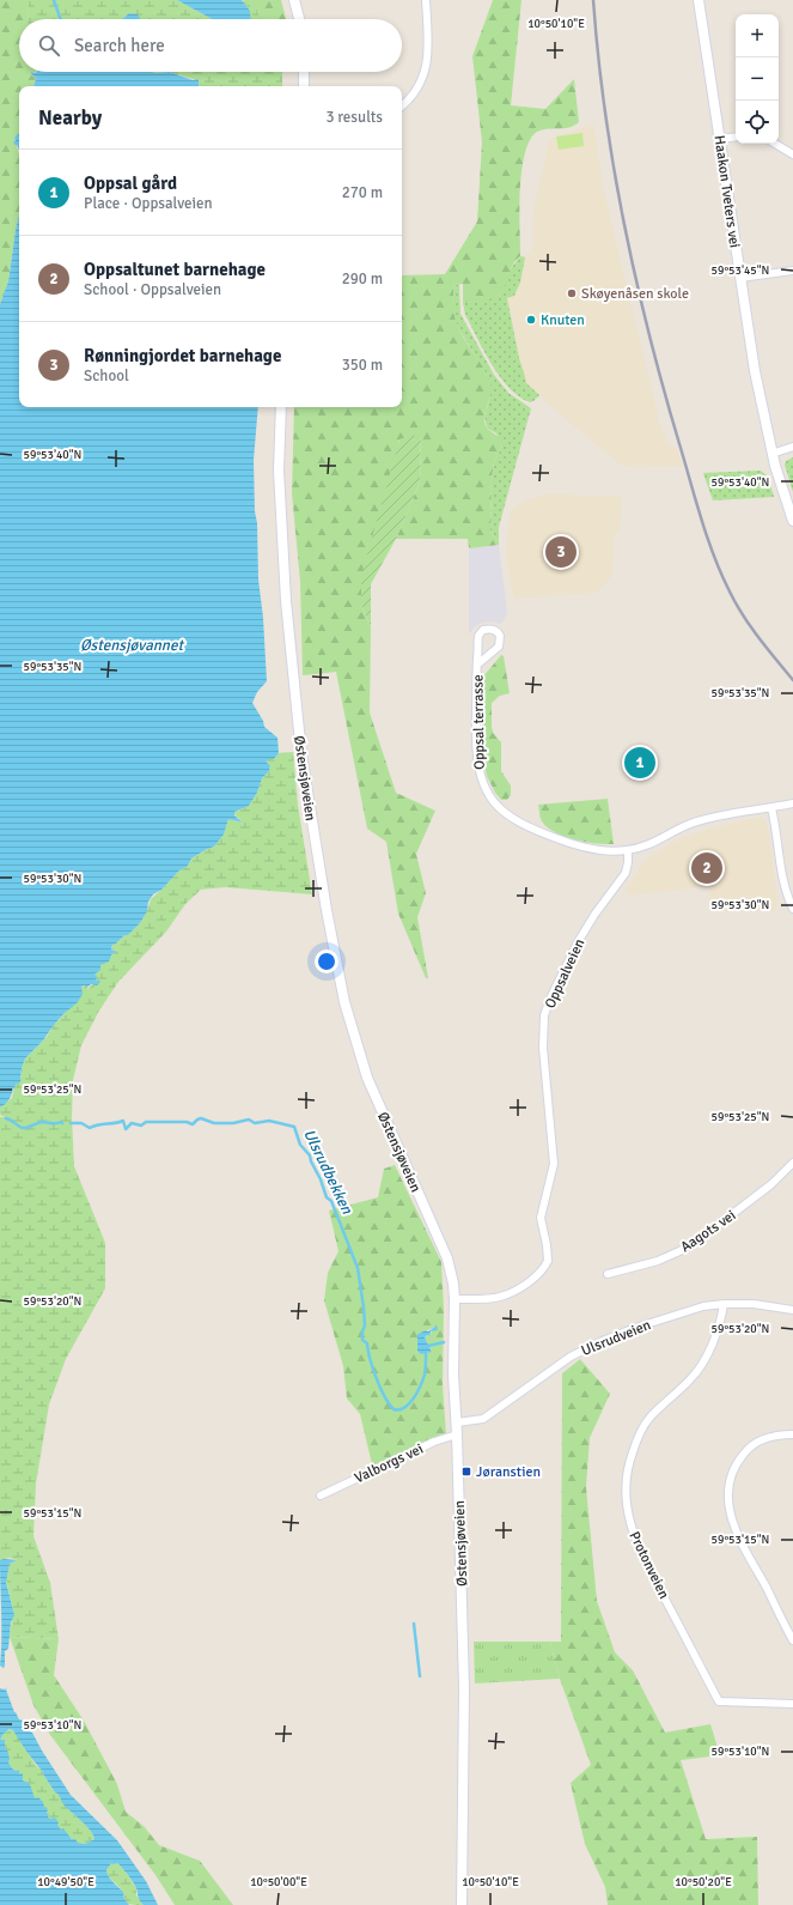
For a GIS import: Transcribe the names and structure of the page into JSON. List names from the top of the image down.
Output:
{
  "streets": {
    "main road": ["Haakon Tveters vei", "Østensjøveien"],
    "street": [
      "Oppsal terrasse",
      "Oppsalveien",
      "Aagots vei",
      "Ulsrudveien",
      "Valborgs vei",
      "Protonveien"
    ]
  },
  "crossings": [
    ["Oppsal terrasse", "Oppsalveien"],
    ["Østensjøveien", "Oppsalveien"],
    ["Østensjøveien", "Ulsrudveien"],
    ["Østensjøveien", "Valborgs vei"],
    ["Ulsrudveien", "Protonveien"]
  ],
  "water": ["Østensjøvannet", "Ulsrudbekken"],
  "places": {
    "other": ["Skøyenåsen skole", "Knuten"],
    "transit": ["Jøranstien"]
  },
  "page": {
    "map_buttons": ["+", "−"],
    "search": "Search here",
    "heading": ["Nearby", "3 results"],
    "list": [
      {
        "mark": "1",
        "name": "Oppsal gård",
        "note": "Place · Oppsalveien",
        "value": "270 m"
      },
      {
        "mark": "2",
        "name": "Oppsaltunet barnehage",
        "note": "School · Oppsalveien",
        "value": "290 m"
      },
      {
        "mark": "3",
        "name": "Rønningjordet barnehage",
        "note": "School",
        "value": "350 m"
      }
    ],
    "pins": ["3", "1", "2"]
  },
  "coordinates": [
    "10°50'10\"E",
    "59°53'45\"N",
    "59°53'40\"N",
    "59°53'35\"N",
    "59°53'30\"N",
    "59°53'25\"N",
    "59°53'20\"N",
    "59°53'15\"N",
    "59°53'10\"N",
    "10°49'50\"E",
    "10°50'00\"E",
    "10°50'20\"E"
  ]
}
